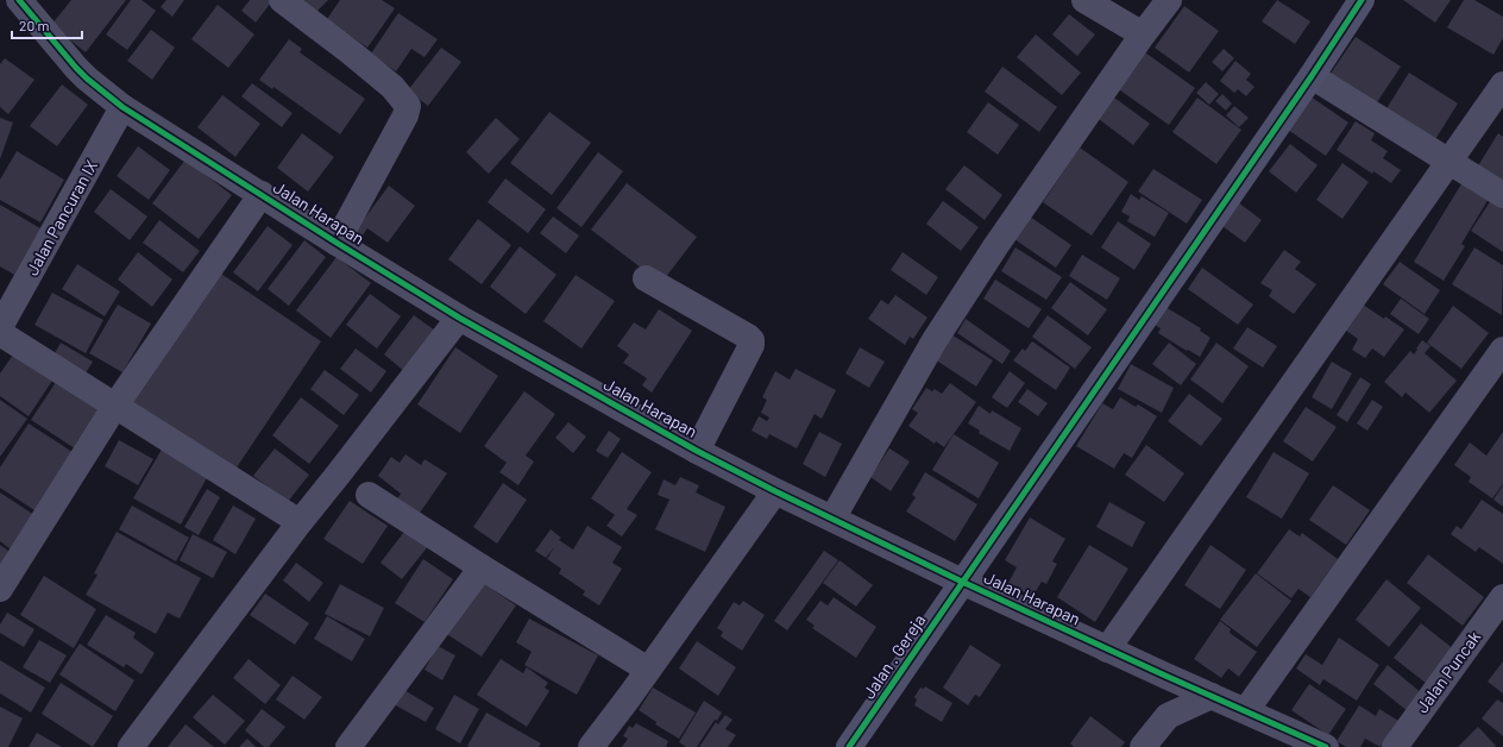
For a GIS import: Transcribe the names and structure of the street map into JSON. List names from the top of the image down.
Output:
{
  "streets": {
    "street": [
      "Jalan Harapan",
      "Jalan Pancuran IX",
      "Jalan . Gereja",
      "Jalan Puncak"
    ]
  },
  "crossings": [
    ["Jalan Harapan", "Jalan Pancuran IX"],
    ["Jalan Harapan", "Jalan . Gereja"]
  ],
  "scale_bar": "20 m"
}
